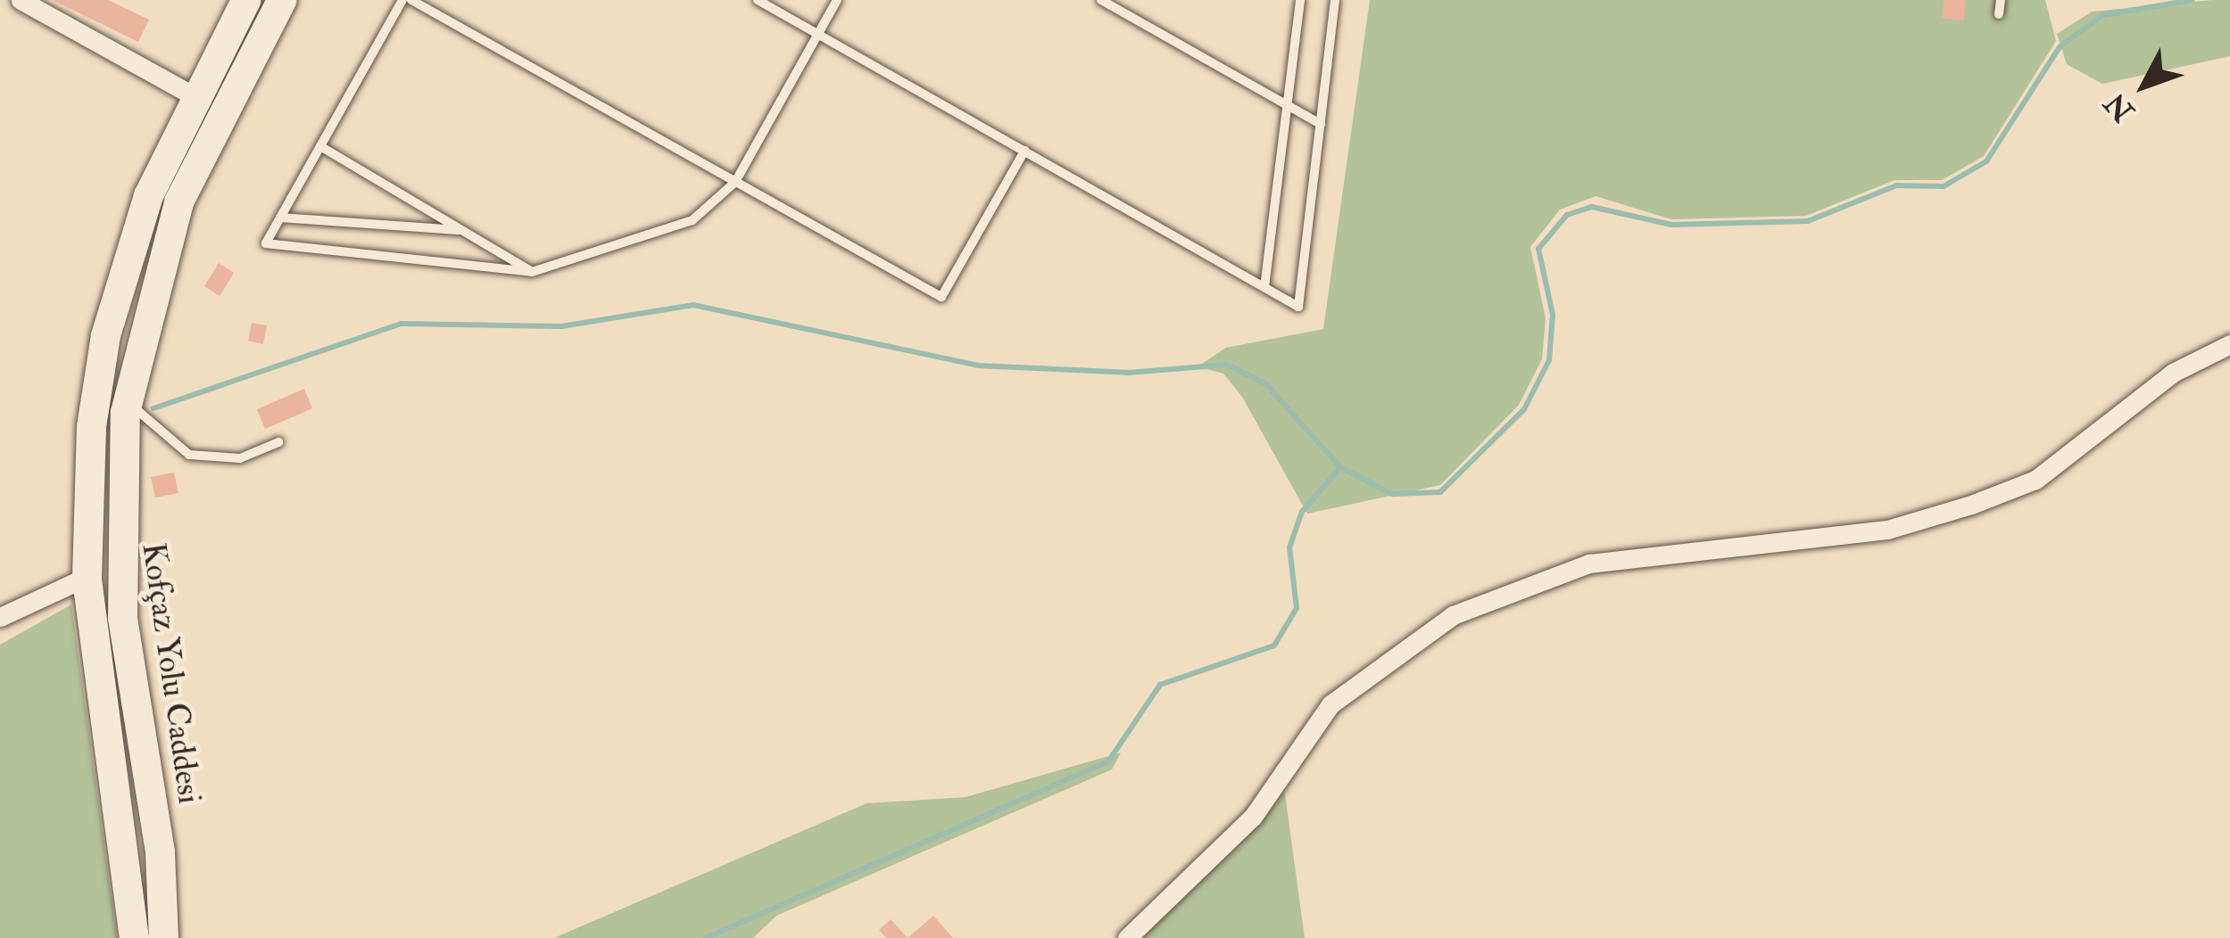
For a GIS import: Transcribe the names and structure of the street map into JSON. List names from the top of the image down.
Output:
{
  "streets": {
    "main road": ["Kofçaz Yolu Caddesi"]
  },
  "north": "bottom left"
}
